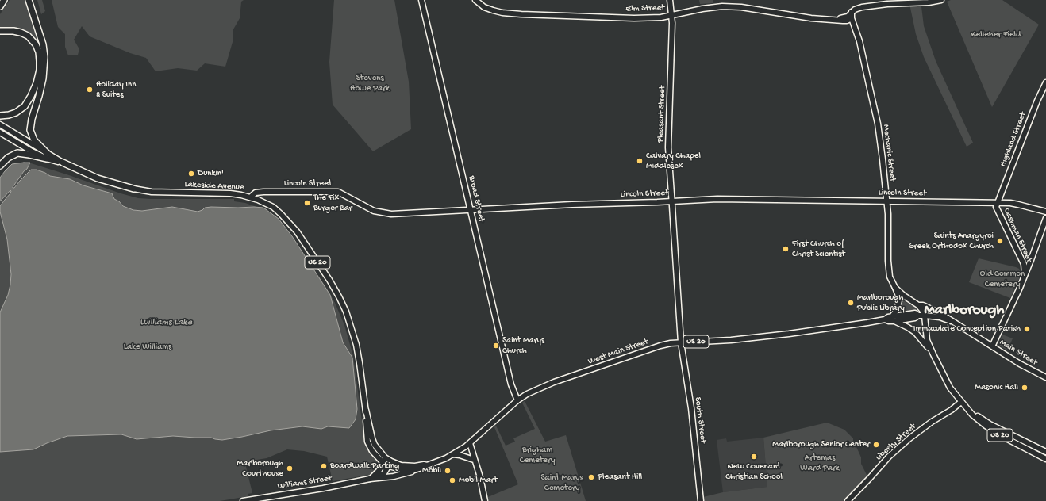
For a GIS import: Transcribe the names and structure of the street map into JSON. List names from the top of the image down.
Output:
{
  "streets": {
    "highway": ["Lakeside Avenue", "US 20"],
    "main road": [
      "Elm Street",
      "Pleasant Street",
      "Highland Street",
      "Mechanic Street",
      "Lincoln Street",
      "Broad Street",
      "Cashman Street",
      "West Main Street",
      "Main Street",
      "South Street",
      "Liberty Street",
      "Williams Street"
    ]
  },
  "crossings": [
    ["Elm Street", "Pleasant Street"],
    ["Elm Street", "Mechanic Street"],
    ["Pleasant Street", "Lincoln Street"],
    ["Pleasant Street", "West Main Street"],
    ["Pleasant Street", "South Street"],
    ["Highland Street", "Lincoln Street"],
    ["Highland Street", "Cashman Street"],
    ["Mechanic Street", "Lincoln Street"],
    ["Mechanic Street", "US 20"],
    ["Mechanic Street", "West Main Street"],
    ["Mechanic Street", "Main Street"],
    ["Lincoln Street", "Lakeside Avenue"],
    ["Lincoln Street", "Broad Street"],
    ["Lincoln Street", "Cashman Street"],
    ["Lakeside Avenue", "West Main Street"],
    ["Lakeside Avenue", "Williams Street"],
    ["Broad Street", "West Main Street"],
    ["US 20", "West Main Street"],
    ["US 20", "Liberty Street"],
    ["West Main Street", "Main Street"],
    ["West Main Street", "South Street"],
    ["West Main Street", "Williams Street"]
  ],
  "districts": ["Marlborough"],
  "water": ["Williams Lake"],
  "parks": [
    "Kelleher Field",
    "Stevens Howe Park",
    "Old Common Cemetery",
    "Lake Williams",
    "Brigham Cemetery",
    "Artemas Ward Park",
    "Saint Marys Cemetery"
  ],
  "places": [
    "Holiday Inn & Suites",
    "Calvary Chapel Middlesex",
    "Dunkin'",
    "The Fix Burger Bar",
    "Saints Anargyroi Greek Orthodox Church",
    "First Church of Christ Scientist",
    "Marlborough Public Library",
    "Immaculate Conception Parish",
    "Saint Marys Church",
    "Masonic Hall",
    "Marlborough Senior Center",
    "New Covenant Christian School",
    "Boardwalk Parking",
    "Marlborough Courthouse",
    "Mobil",
    "Pleasant Hill",
    "Mobil Mart"
  ]
}
